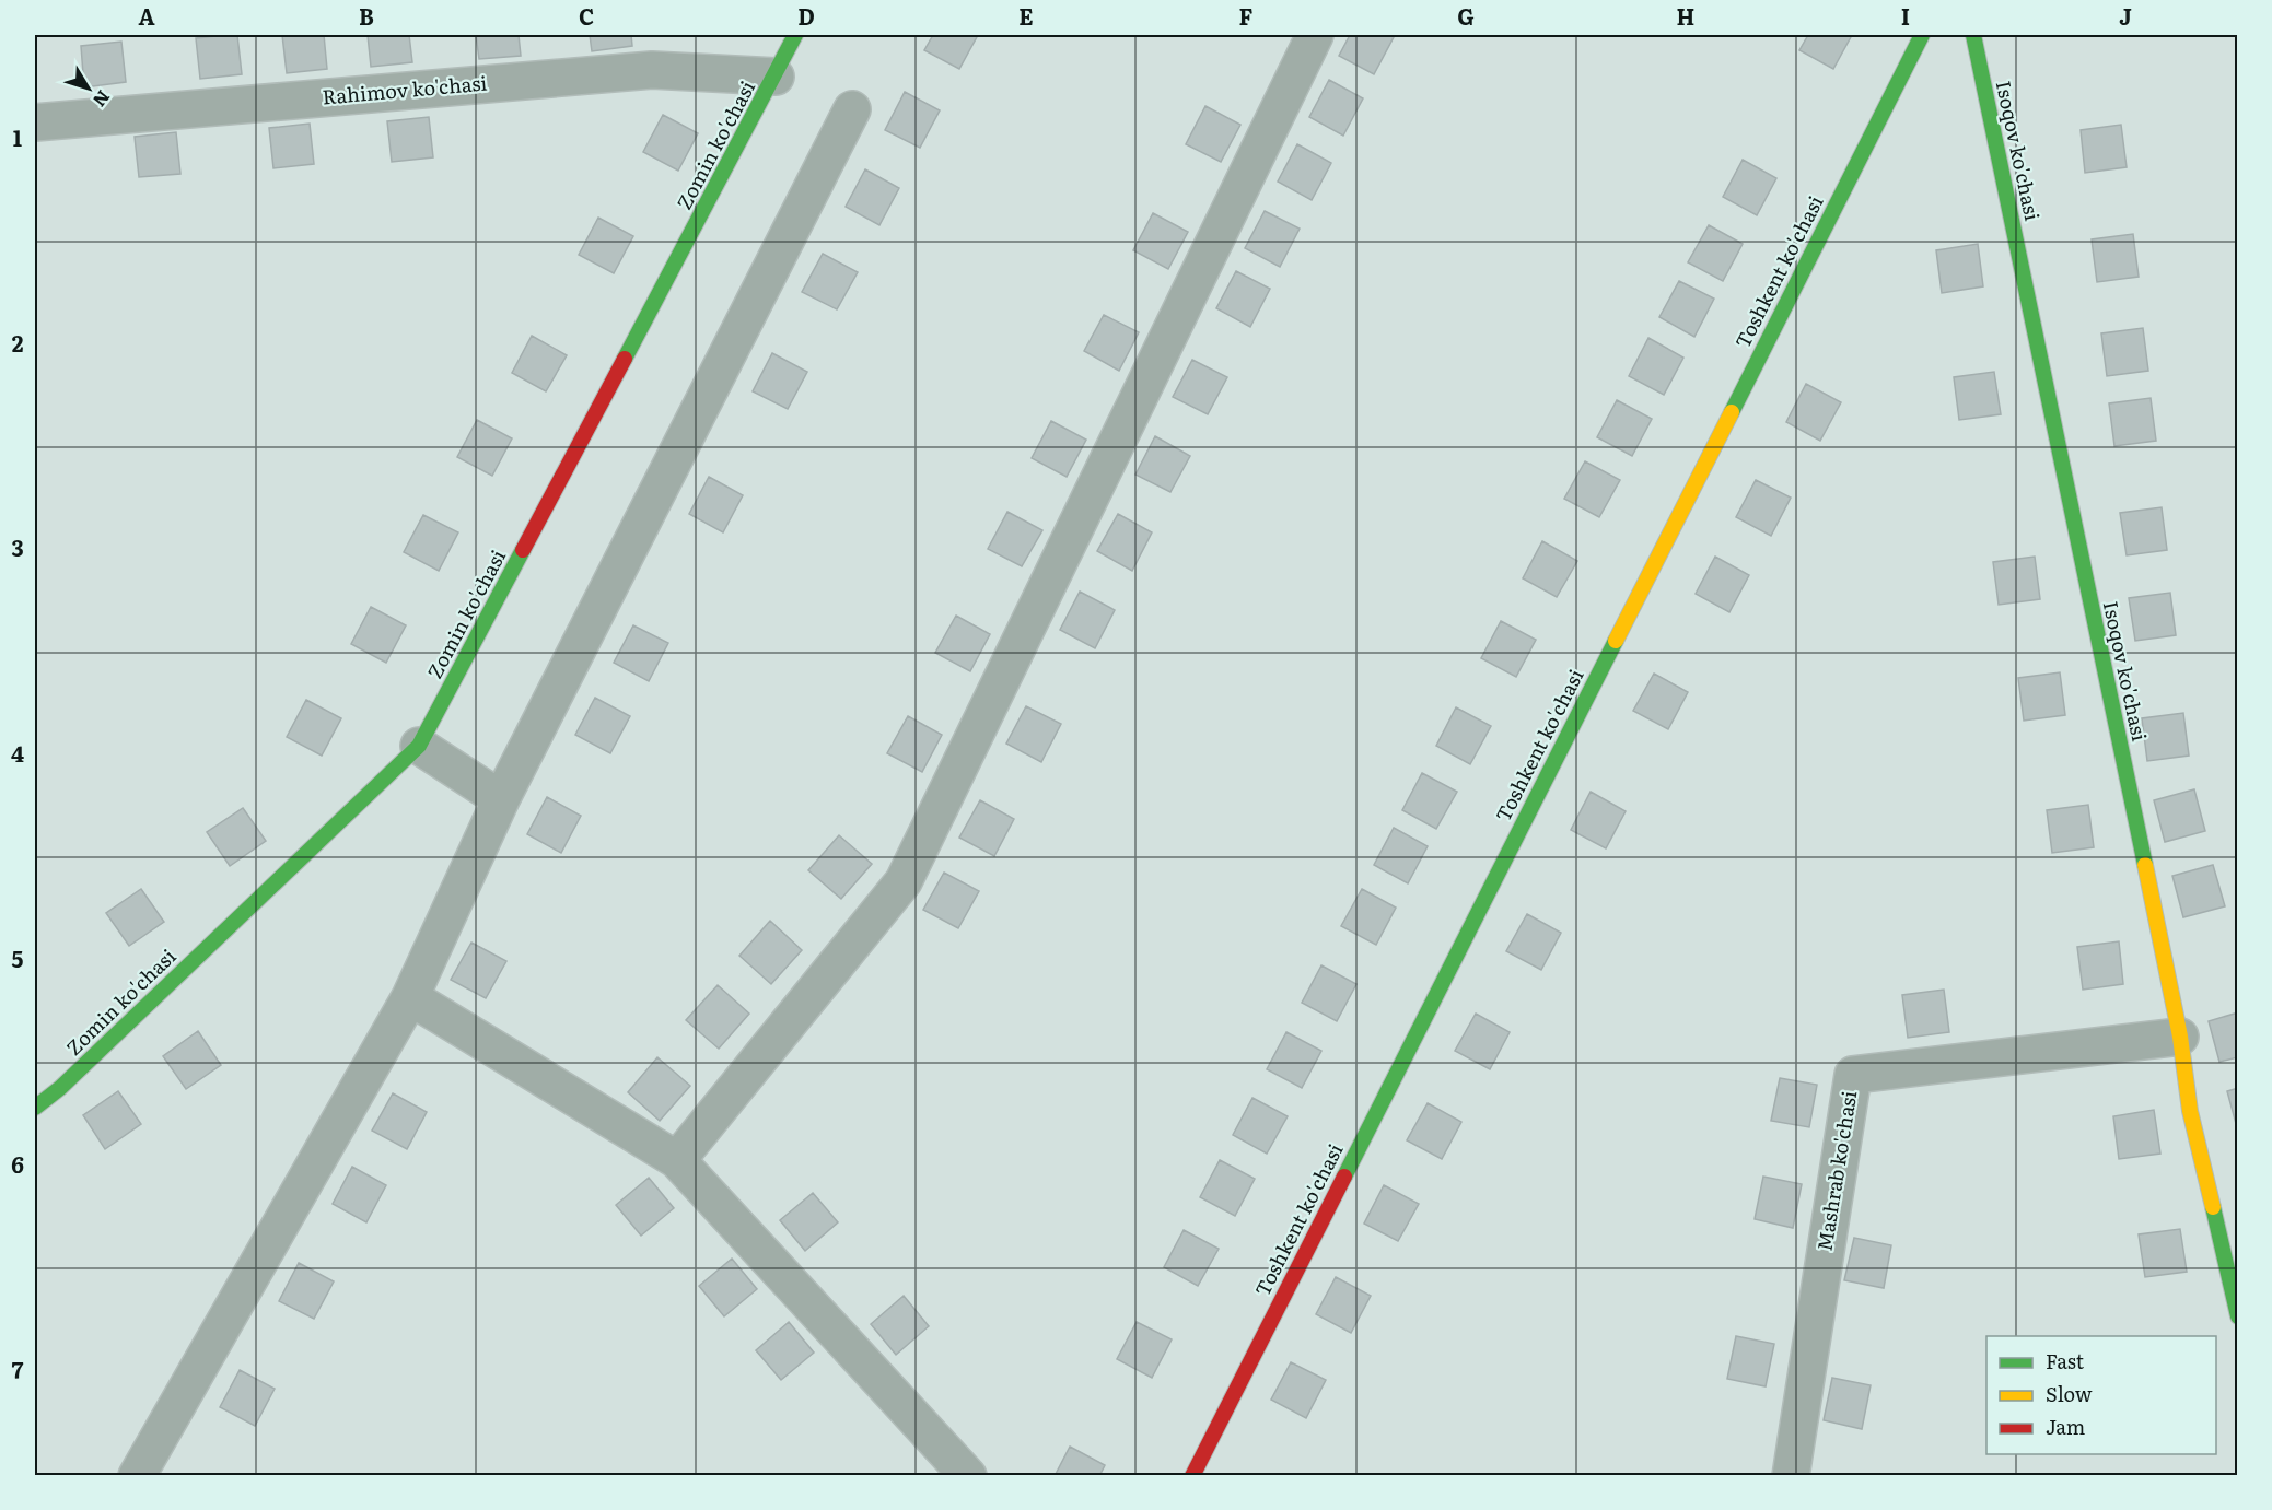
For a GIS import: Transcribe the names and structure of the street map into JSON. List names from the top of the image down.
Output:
{
  "streets": {
    "street": [
      "Rahimov ko'chasi",
      "Zomin ko'chasi",
      "Isoqov ko'chasi",
      "Toshkent ko'chasi",
      "Mashrab ko'chasi"
    ]
  },
  "crossings": [
    ["Rahimov ko'chasi", "Zomin ko'chasi"],
    ["Isoqov ko'chasi", "Mashrab ko'chasi"]
  ],
  "legend": ["Fast", "Slow", "Jam"],
  "north": "bottom right",
  "grid": {
    "columns": [
      "A",
      "B",
      "C",
      "D",
      "E",
      "F",
      "G",
      "H",
      "I",
      "J"
    ],
    "rows": [
      "1",
      "2",
      "3",
      "4",
      "5",
      "6",
      "7"
    ]
  }
}
